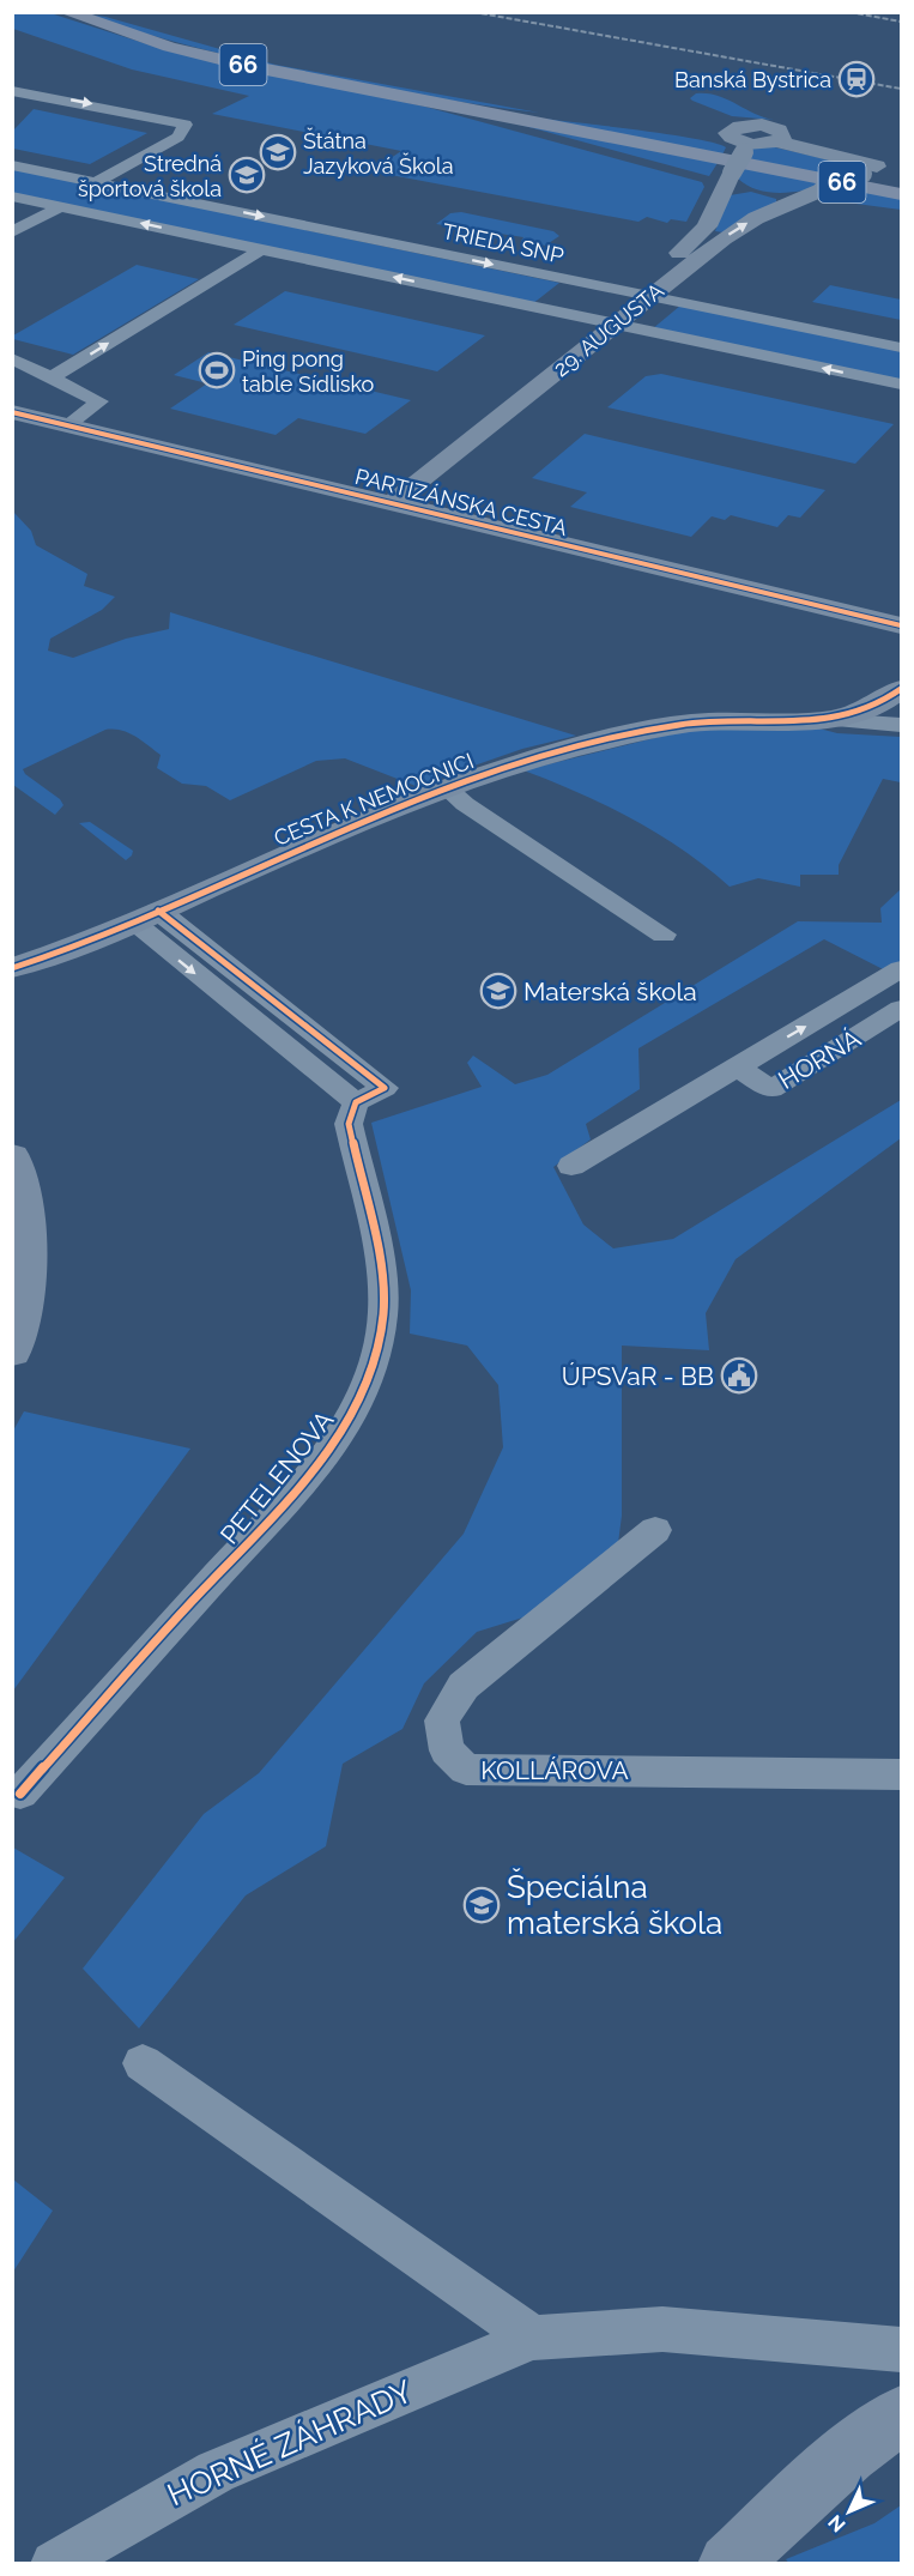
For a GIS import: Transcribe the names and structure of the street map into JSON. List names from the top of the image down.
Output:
{
  "streets": {
    "main road": ["66"],
    "street": [
      "TRIEDA SNP",
      "29. AUGUSTA",
      "PARTIZÁNSKA CESTA",
      "CESTA K NEMOCNICI",
      "HORNÁ",
      "PETELENOVA",
      "KOLLÁROVA",
      "HORNÉ ZÁHRADY"
    ]
  },
  "crossings": [
    ["TRIEDA SNP", "29. AUGUSTA"],
    ["29. AUGUSTA", "PARTIZÁNSKA CESTA"],
    ["CESTA K NEMOCNICI", "PETELENOVA"]
  ],
  "places": {
    "station": ["Banská Bystrica"],
    "school or university": [
      "Štátna Jazyková Škola",
      "Stredná športová škola",
      "Materská škola",
      "Špeciálna materská škola"
    ],
    "sports": ["Ping pong table Sídlisko"],
    "public building": ["ÚPSVaR - BB"]
  },
  "north": "bottom left"
}
